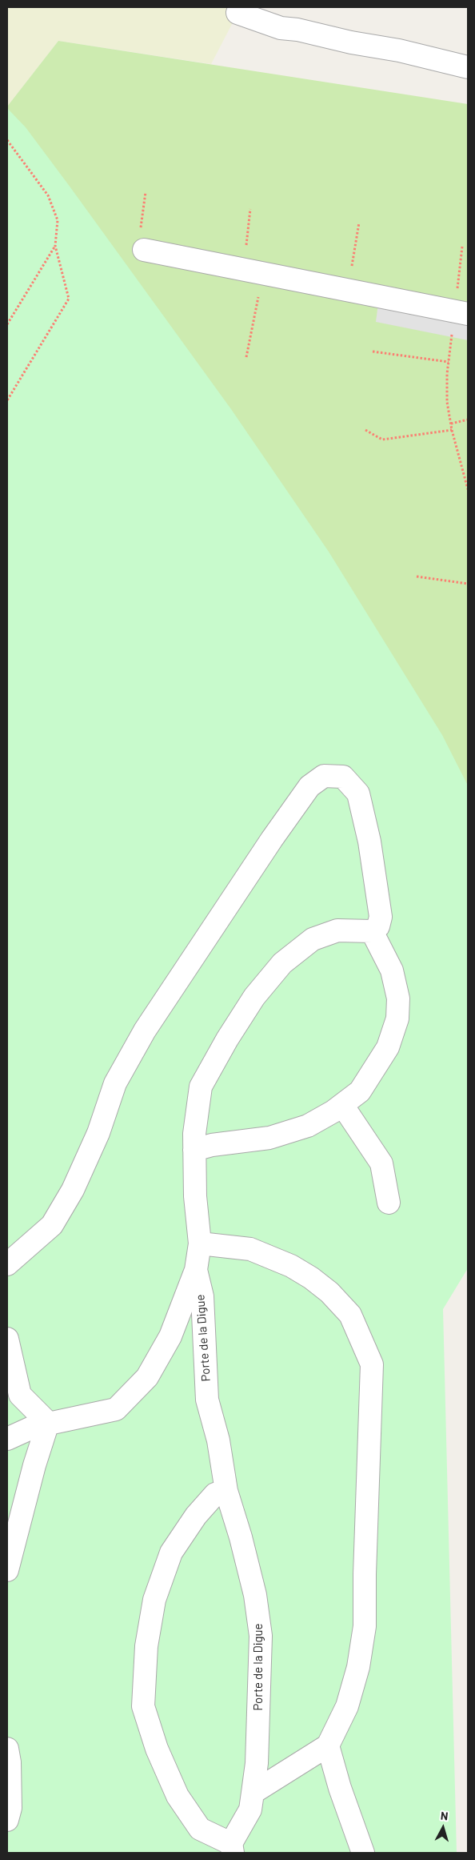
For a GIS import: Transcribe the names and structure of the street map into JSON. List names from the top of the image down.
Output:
{
  "streets": {
    "street": ["Porte de la Digue"]
  },
  "north": "top"
}
